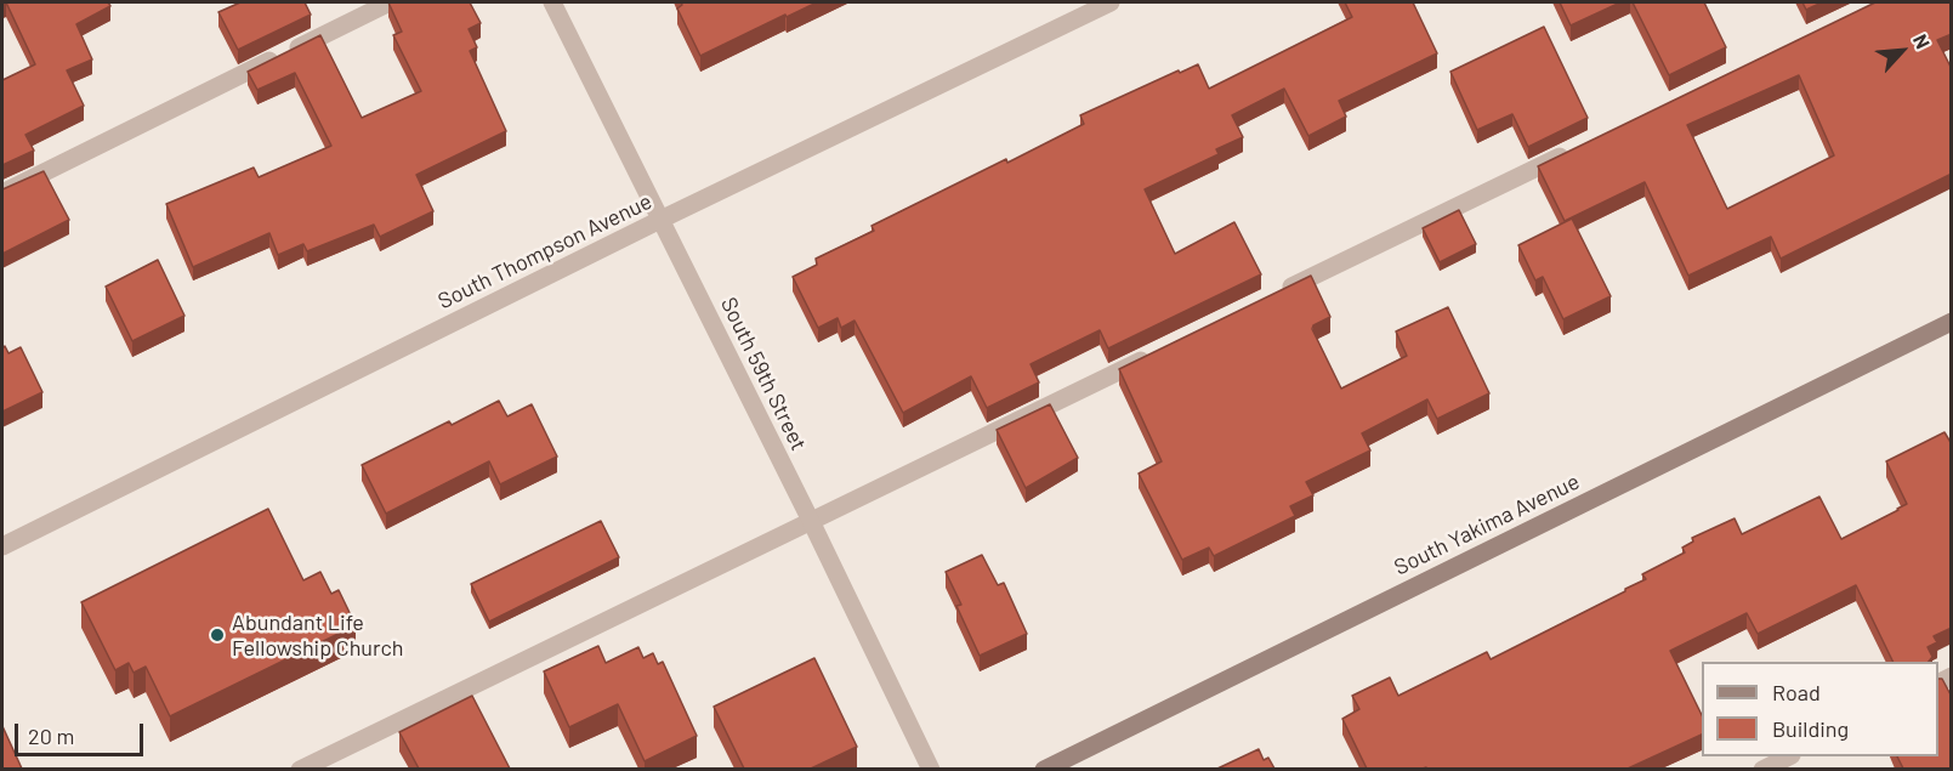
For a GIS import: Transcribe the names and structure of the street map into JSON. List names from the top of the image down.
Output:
{
  "streets": {
    "main road": ["South Yakima Avenue"],
    "street": ["South Thompson Avenue", "South 59th Street"]
  },
  "crossings": [
    ["South Thompson Avenue", "South 59th Street"]
  ],
  "places": ["Abundant Life Fellowship Church"],
  "legend": ["Road", "Building"],
  "scale_bar": "20 m",
  "north": "top right"
}
